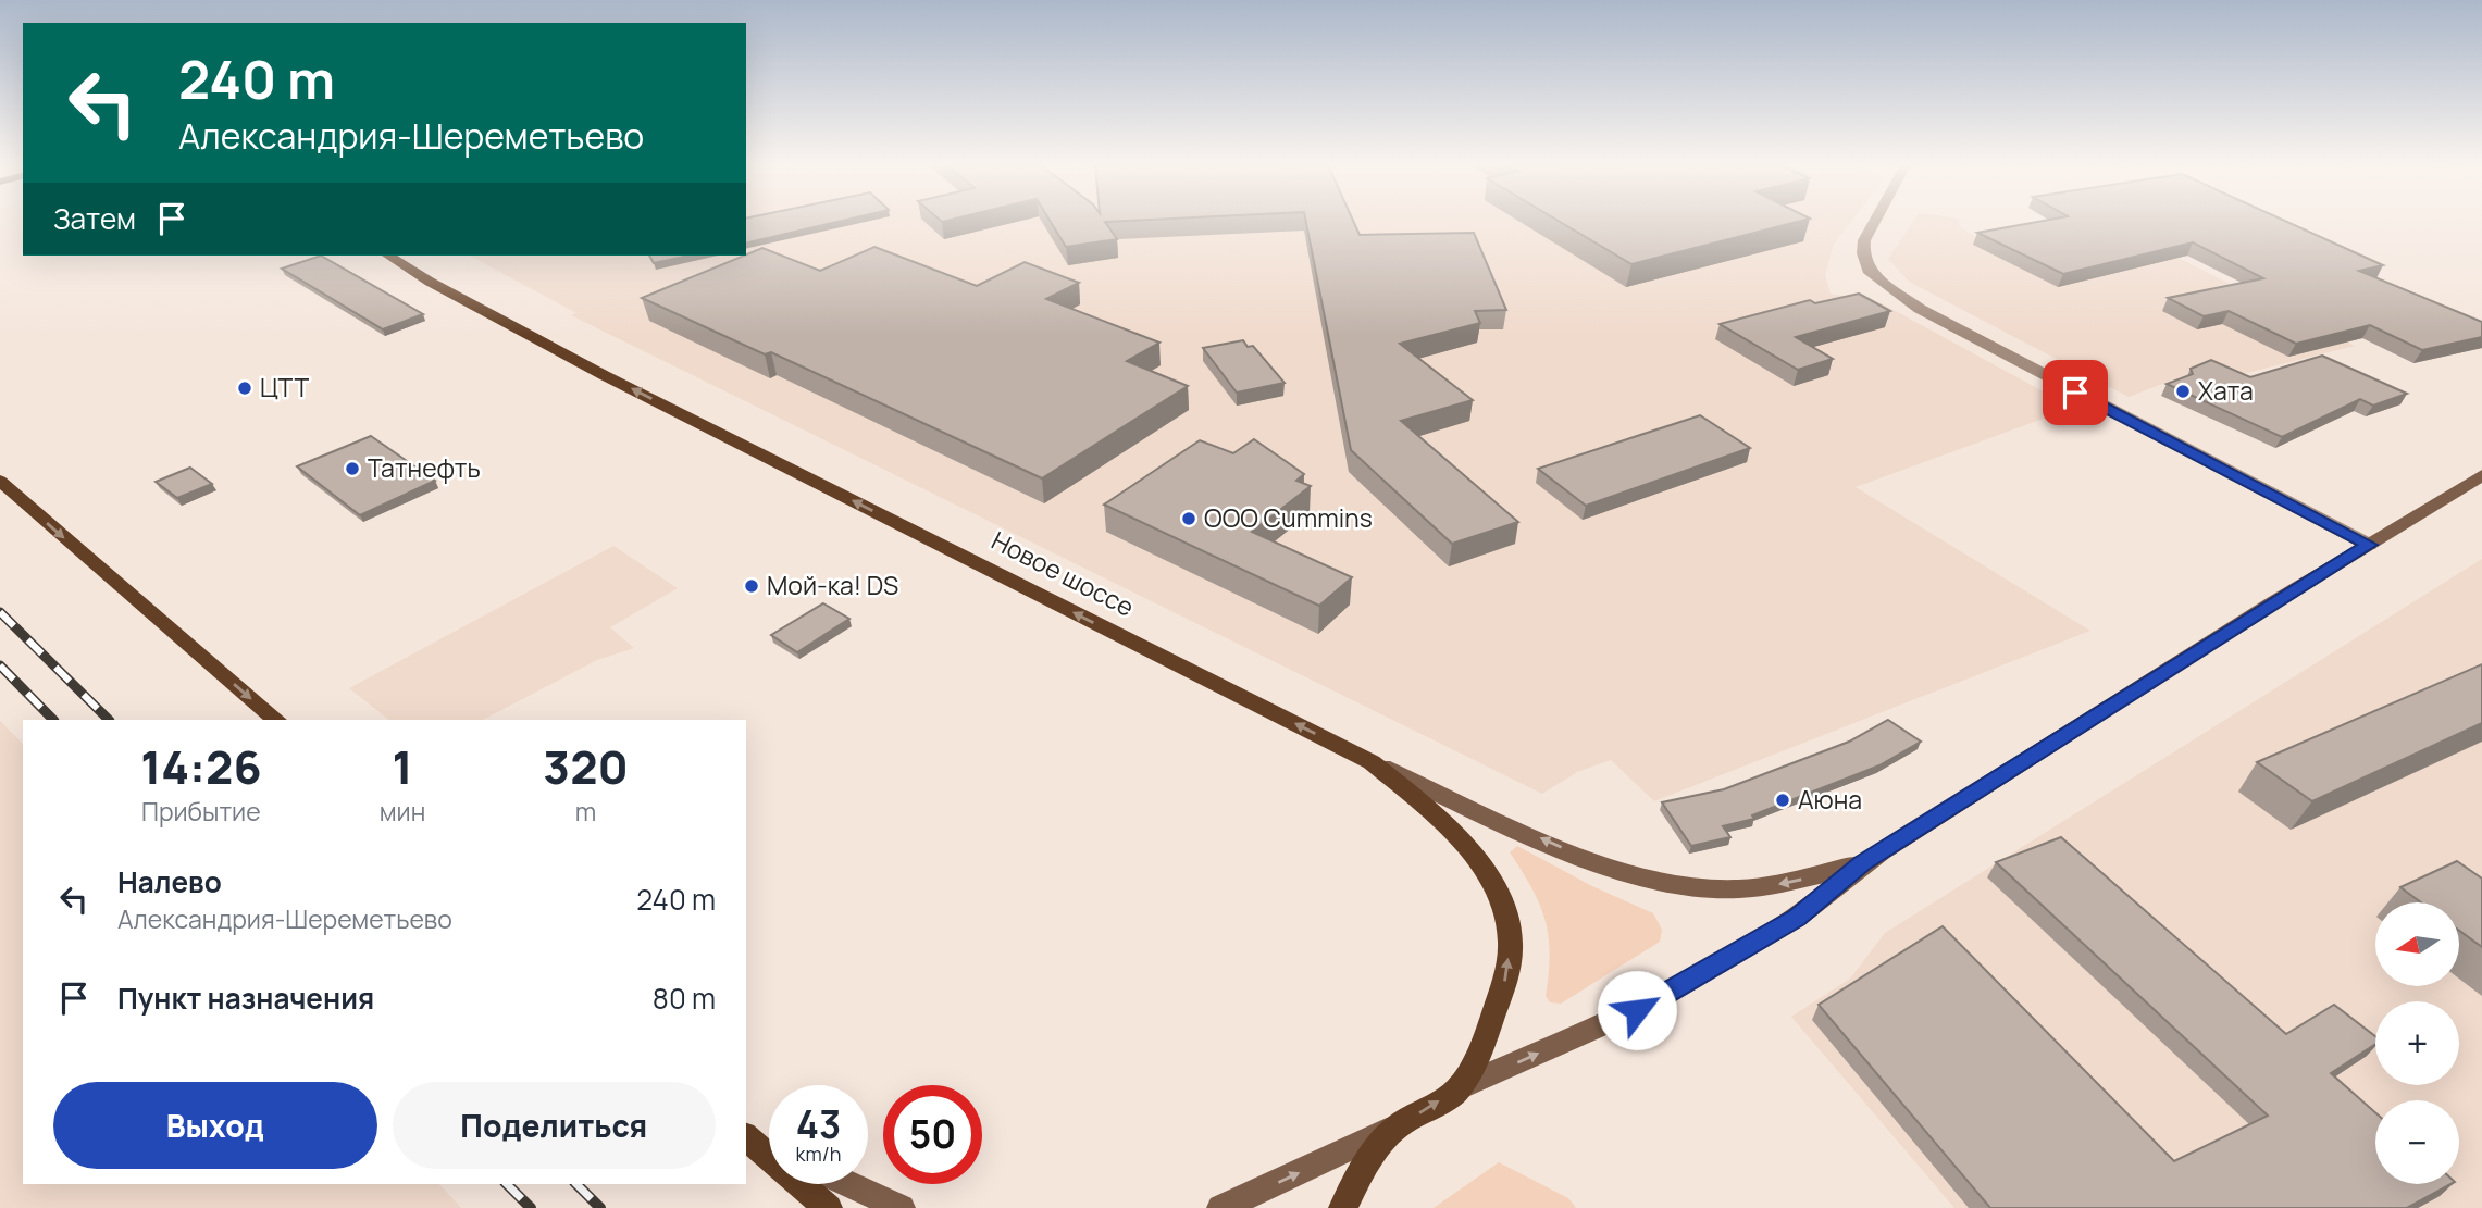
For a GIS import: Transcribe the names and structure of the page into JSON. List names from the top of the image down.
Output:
{
  "streets": {
    "main road": ["Новое шоссе"]
  },
  "one_way": ["Новое шоссе"],
  "places": [
    "ЦТТ",
    "Хата",
    "Татнефть",
    "OOO Cummins",
    "Мой-ка! DS",
    "Аюна"
  ],
  "north": "left",
  "page": {
    "turn": ["240 m", "Александрия-Шереметьево"],
    "then": "Затем",
    "eta": [
      "14:26",
      "Прибытие",
      "1",
      "мин",
      "320",
      "m"
    ],
    "list": [
      {
        "name": "Налево",
        "note": "Александрия-Шереметьево",
        "value": "240 m"
      },
      {
        "name": "Пункт назначения",
        "value": "80 m"
      }
    ],
    "map_buttons": ["+", "−"],
    "buttons": ["Выход", "Поделиться"],
    "speed": "43 km/h",
    "limit": "50"
  }
}
